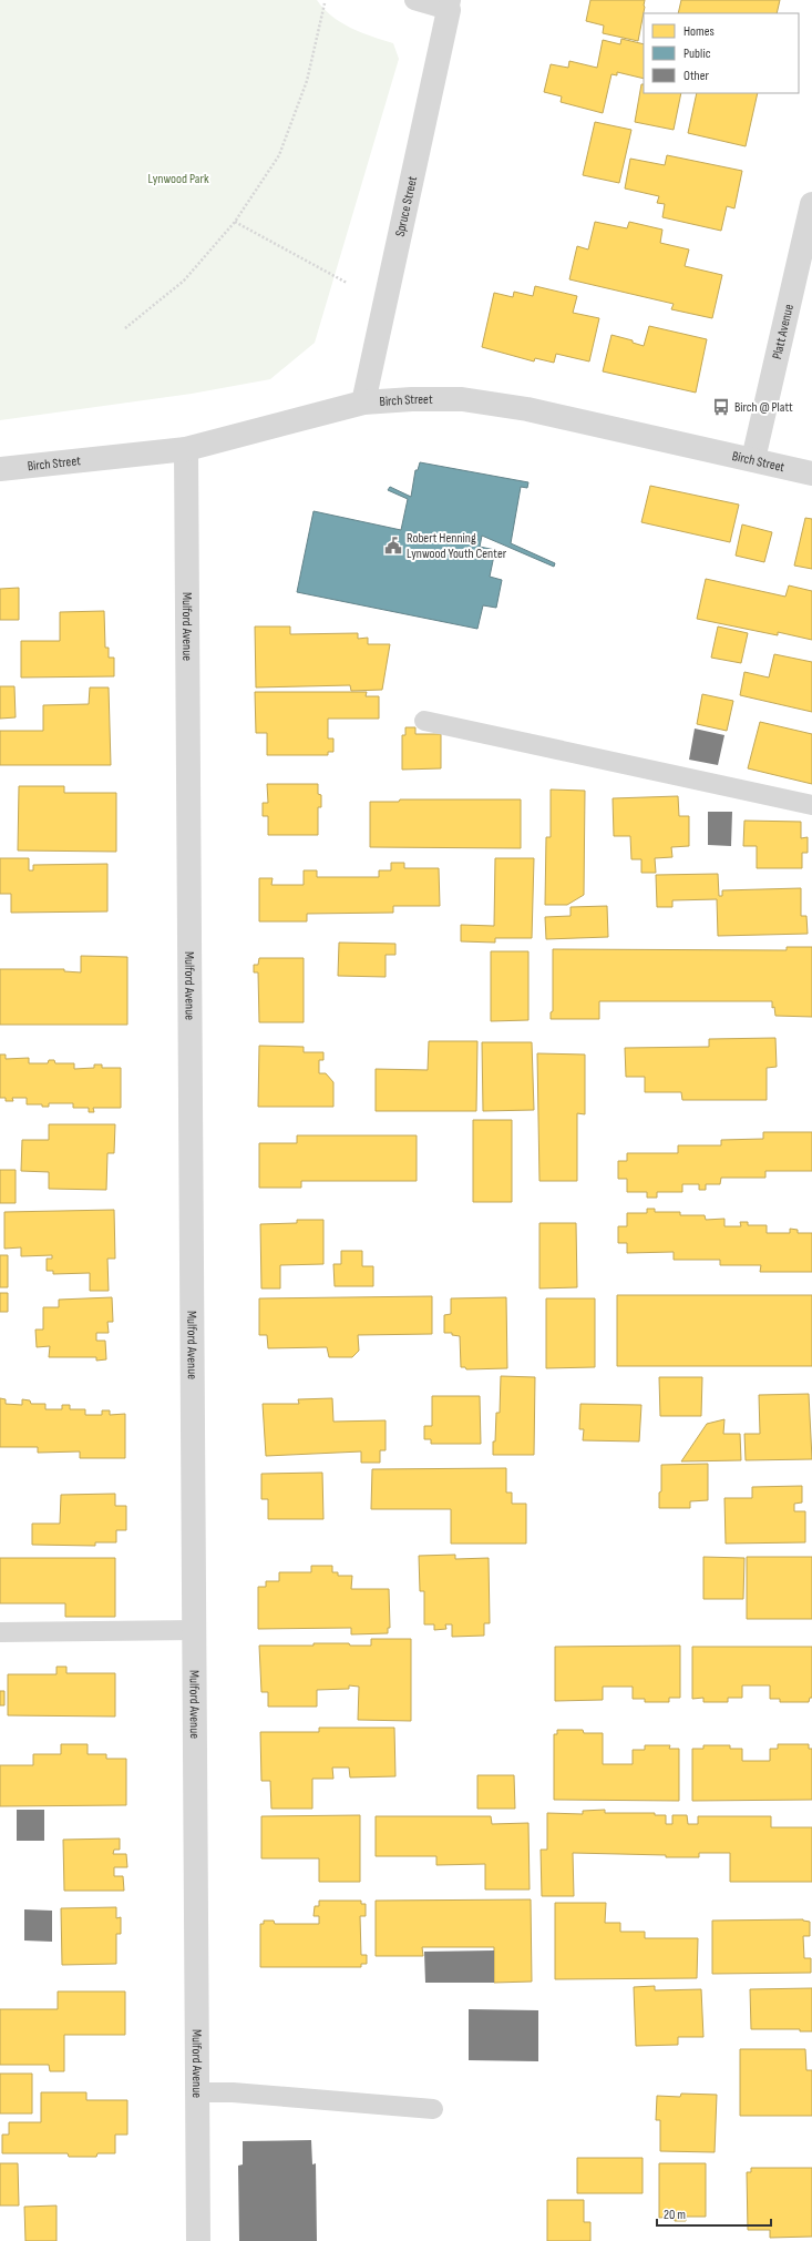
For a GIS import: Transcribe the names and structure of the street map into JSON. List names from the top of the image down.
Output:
{
  "streets": {
    "street": [
      "Spruce Street",
      "Platt Avenue",
      "Birch Street",
      "Mulford Avenue"
    ]
  },
  "crossings": [
    ["Spruce Street", "Birch Street"],
    ["Platt Avenue", "Birch Street"],
    ["Birch Street", "Mulford Avenue"]
  ],
  "parks": ["Lynwood Park"],
  "places": {
    "bus stop": ["Birch @ Platt"],
    "public building": ["Robert Henning Lynwood Youth Center"]
  },
  "legend": ["Homes", "Public", "Other"],
  "scale_bar": "20 m"
}
